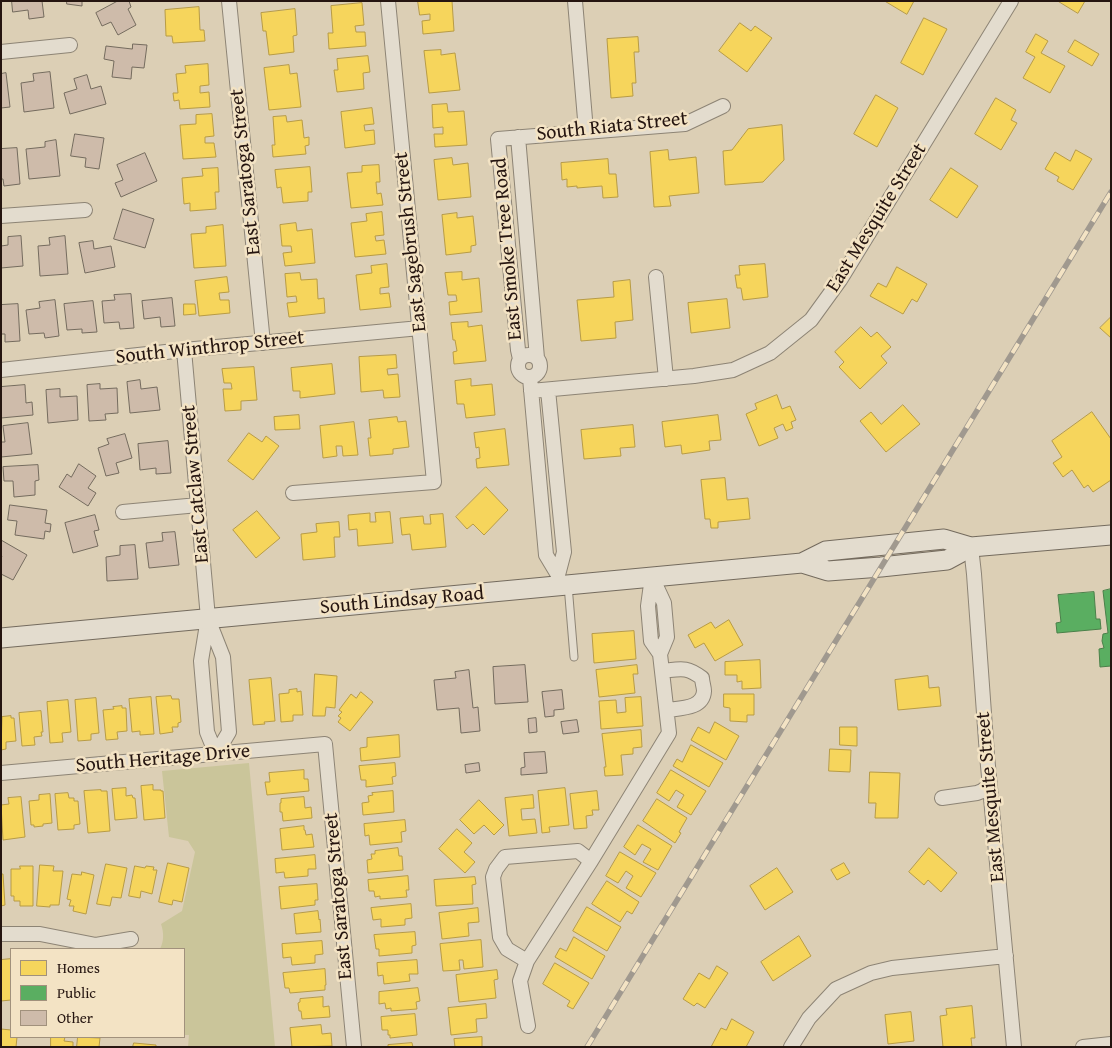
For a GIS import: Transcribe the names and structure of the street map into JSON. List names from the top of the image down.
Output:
{
  "streets": {
    "main road": ["South Lindsay Road"],
    "street": [
      "South Riata Street",
      "East Saratoga Street",
      "East Mesquite Street",
      "East Sagebrush Street",
      "East Smoke Tree Road",
      "South Winthrop Street",
      "East Catclaw Street",
      "South Heritage Drive"
    ]
  },
  "crossings": [
    ["South Riata Street", "East Smoke Tree Road"],
    ["East Saratoga Street", "South Winthrop Street"],
    ["East Saratoga Street", "South Heritage Drive"],
    ["East Mesquite Street", "East Smoke Tree Road"],
    ["East Mesquite Street", "South Lindsay Road"],
    ["East Sagebrush Street", "South Winthrop Street"],
    ["South Winthrop Street", "East Catclaw Street"],
    ["East Catclaw Street", "South Lindsay Road"],
    ["East Catclaw Street", "South Heritage Drive"]
  ],
  "legend": ["Homes", "Public", "Other"]
}
